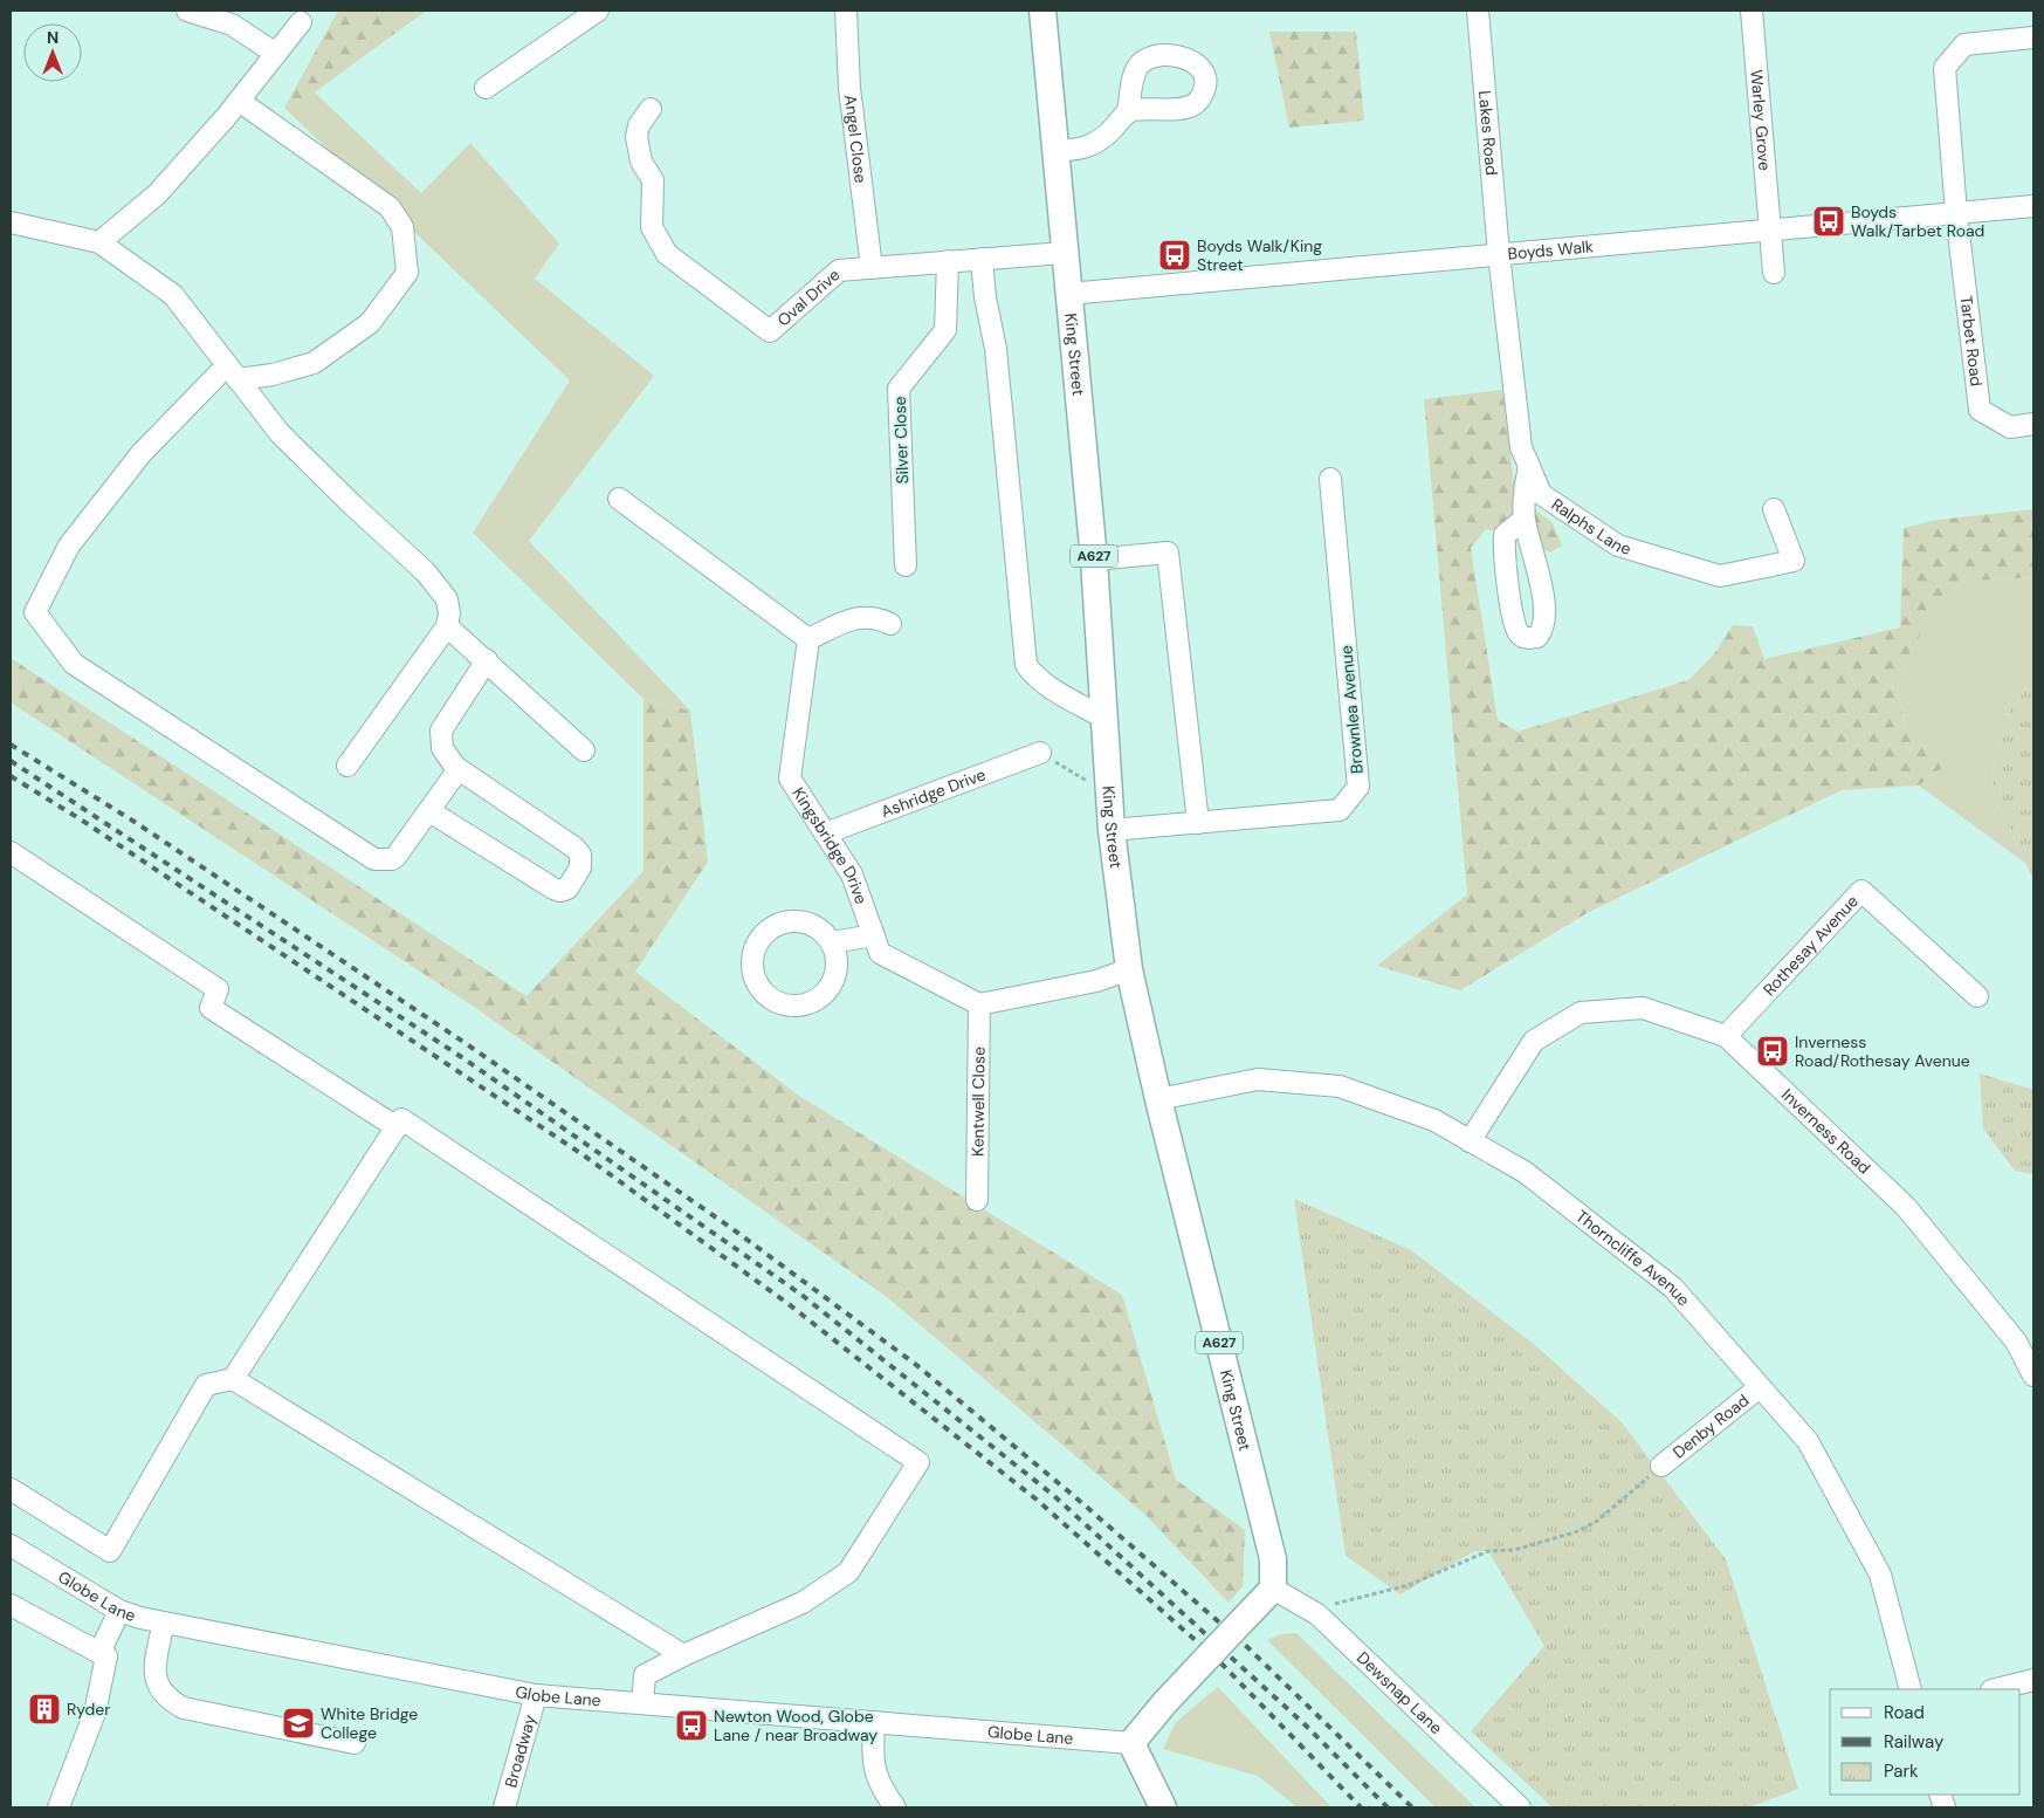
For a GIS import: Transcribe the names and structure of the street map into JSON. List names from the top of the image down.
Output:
{
  "streets": {
    "main road": ["King Street", "A627"],
    "street": [
      "Warley Grove",
      "Lakes Road",
      "Angel Close",
      "Boyds Walk",
      "Oval Drive",
      "Tarbet Road",
      "Silver Close",
      "Ralphs Lane",
      "Brownlea Avenue",
      "Ashridge Drive",
      "Kingsbridge Drive",
      "Rothesay Avenue",
      "Kentwell Close",
      "Inverness Road",
      "Thorncliffe Avenue",
      "Denby Road",
      "Globe Lane",
      "Dewsnap Lane",
      "Broadway"
    ]
  },
  "crossings": [
    ["Warley Grove", "Boyds Walk"],
    ["Lakes Road", "Boyds Walk"],
    ["Lakes Road", "Ralphs Lane"],
    ["Angel Close", "Oval Drive"],
    ["Boyds Walk", "Tarbet Road"],
    ["Boyds Walk", "King Street"],
    ["Boyds Walk", "Ralphs Lane"],
    ["Oval Drive", "King Street"],
    ["Oval Drive", "Silver Close"],
    ["King Street", "Brownlea Avenue"],
    ["King Street", "Thorncliffe Avenue"],
    ["King Street", "Dewsnap Lane"],
    ["Ashridge Drive", "Kingsbridge Drive"],
    ["Kingsbridge Drive", "Kentwell Close"],
    ["Rothesay Avenue", "Inverness Road"],
    ["Inverness Road", "Thorncliffe Avenue"],
    ["Thorncliffe Avenue", "Denby Road"],
    ["Globe Lane", "Broadway"]
  ],
  "places": {
    "bus stop": [
      "Boyds Walk/Tarbet Road",
      "Boyds Walk/King Street",
      "Inverness Road/Rothesay Avenue",
      "Newton Wood, Globe Lane / near Broadway"
    ],
    "building": ["Ryder"],
    "school or university": ["White Bridge College"]
  },
  "legend": ["Road", "Railway", "Park"],
  "north": "top"
}
